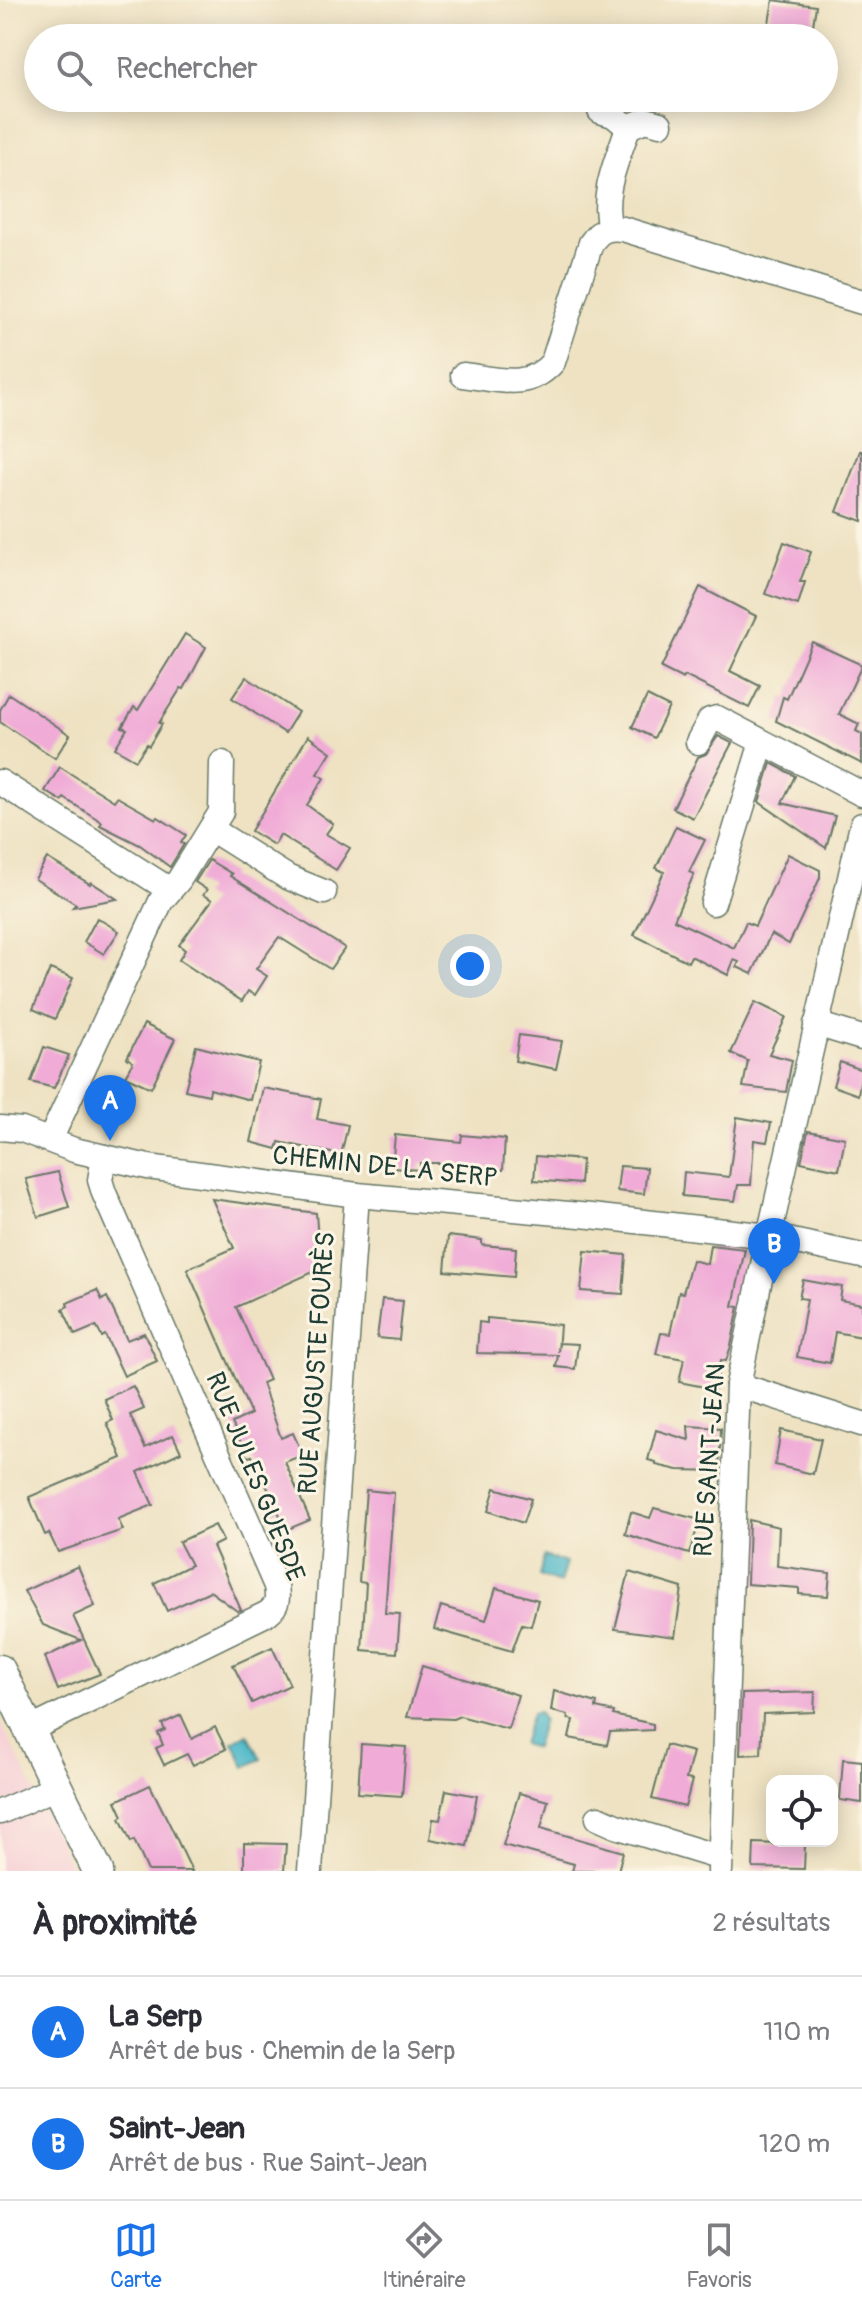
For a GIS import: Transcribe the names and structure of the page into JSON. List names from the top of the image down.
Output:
{
  "streets": {
    "street": [
      "CHEMIN DE LA SERP",
      "RUE AUGUSTE FOURÈS",
      "RUE SAINT-JEAN",
      "RUE JULES GUESDE"
    ]
  },
  "crossings": [
    ["CHEMIN DE LA SERP", "RUE AUGUSTE FOURÈS"],
    ["CHEMIN DE LA SERP", "RUE SAINT-JEAN"],
    ["CHEMIN DE LA SERP", "RUE JULES GUESDE"]
  ],
  "page": {
    "search": "Rechercher",
    "pins": ["A", "B"],
    "heading": ["À proximité", "2 résultats"],
    "list": [
      {
        "mark": "A",
        "name": "La Serp",
        "note": "Arrêt de bus · Chemin de la Serp",
        "value": "110 m"
      },
      {
        "mark": "B",
        "name": "Saint-Jean",
        "note": "Arrêt de bus · Rue Saint-Jean",
        "value": "120 m"
      }
    ],
    "nav": ["Carte", "Itinéraire", "Favoris"]
  }
}
